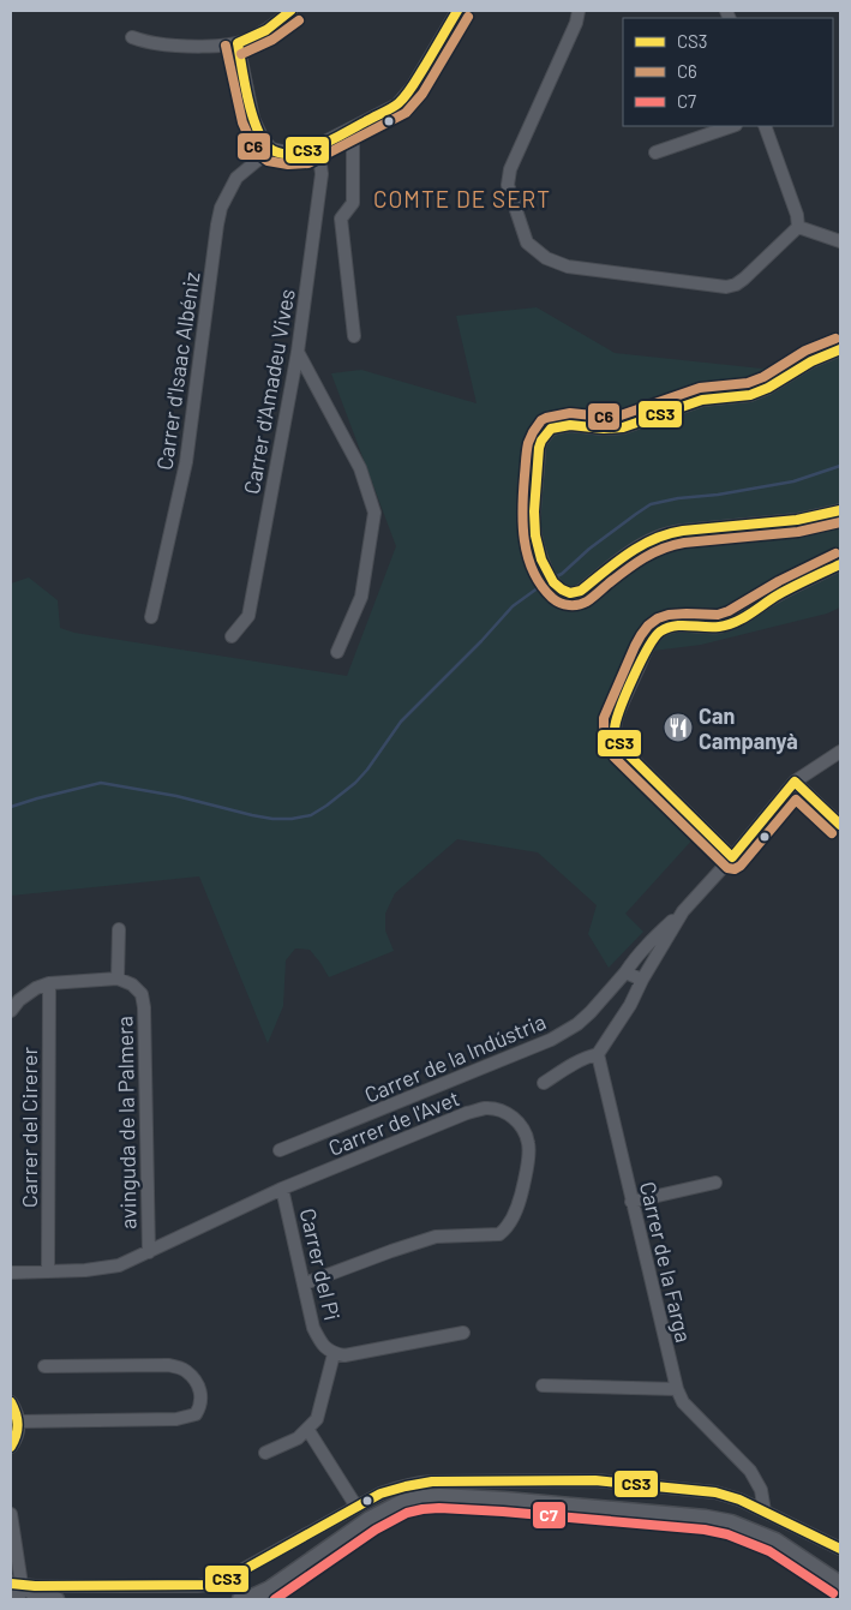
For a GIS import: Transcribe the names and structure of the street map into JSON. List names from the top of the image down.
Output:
{
  "streets": {
    "street": [
      "Carrer d'Isaac Albéniz",
      "Carrer d'Amadeu Vives",
      "Carrer de la Indústria",
      "avinguda de la Palmera",
      "Carrer de l'Avet",
      "Carrer del Cirerer",
      "Carrer de la Farga",
      "Carrer del Pi"
    ]
  },
  "crossings": [
    ["Carrer de la Indústria", "Carrer de la Farga"],
    ["avinguda de la Palmera", "Carrer de l'Avet"],
    ["Carrer de l'Avet", "Carrer del Cirerer"],
    ["Carrer de l'Avet", "Carrer del Pi"]
  ],
  "districts": ["COMTE DE SERT"],
  "places": {
    "restaurant": ["Can Campanyà"]
  },
  "lines": ["transit line CS3", "transit line C6", "transit line C7"],
  "legend": ["CS3", "C6", "C7"]
}
